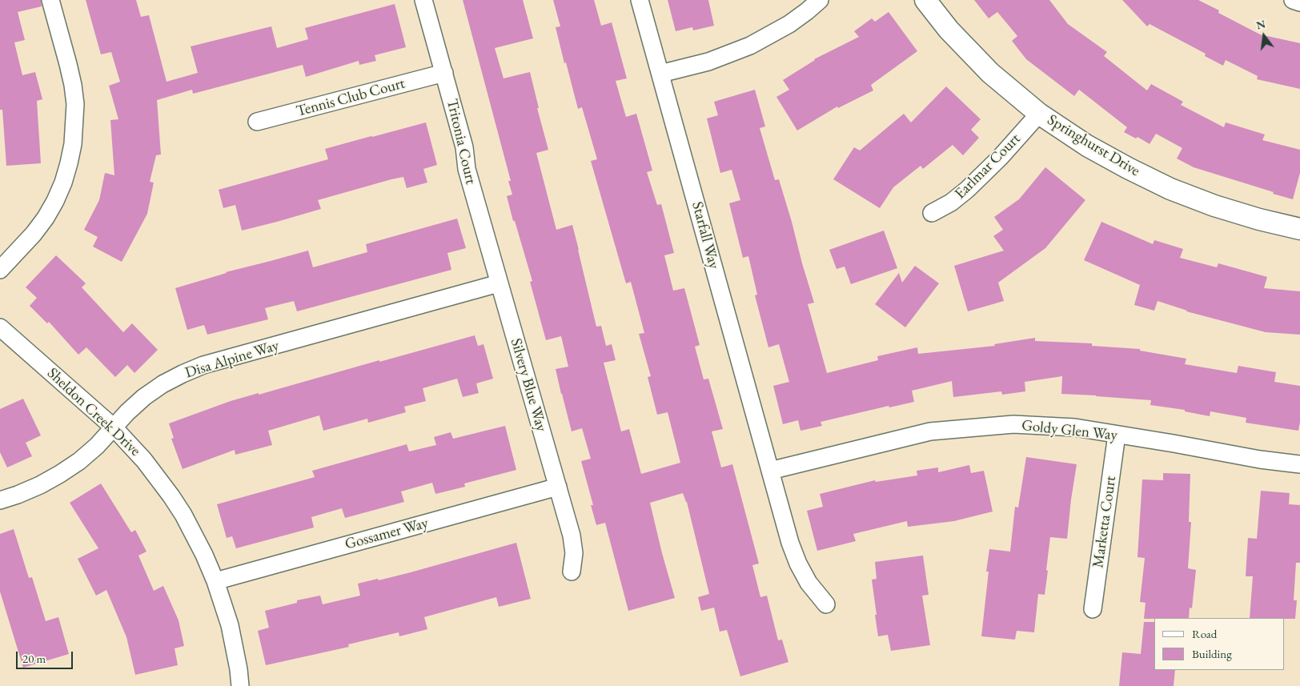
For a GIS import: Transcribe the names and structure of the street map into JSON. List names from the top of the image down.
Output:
{
  "streets": {
    "street": [
      "Tennis Club Court",
      "Tritonia Court",
      "Springhurst Drive",
      "Earlmar Court",
      "Starfall Way",
      "Disa Alpine Way",
      "Silvery Blue Way",
      "Sheldon Creek Drive",
      "Goldy Glen Way",
      "Marketta Court",
      "Gossamer Way"
    ]
  },
  "crossings": [
    ["Tennis Club Court", "Tritonia Court"],
    ["Tritonia Court", "Disa Alpine Way"],
    ["Tritonia Court", "Silvery Blue Way"],
    ["Springhurst Drive", "Earlmar Court"],
    ["Starfall Way", "Goldy Glen Way"],
    ["Disa Alpine Way", "Silvery Blue Way"],
    ["Disa Alpine Way", "Sheldon Creek Drive"],
    ["Silvery Blue Way", "Gossamer Way"],
    ["Sheldon Creek Drive", "Gossamer Way"],
    ["Goldy Glen Way", "Marketta Court"]
  ],
  "legend": ["Road", "Building"],
  "scale_bar": "20 m",
  "north": "top"
}
